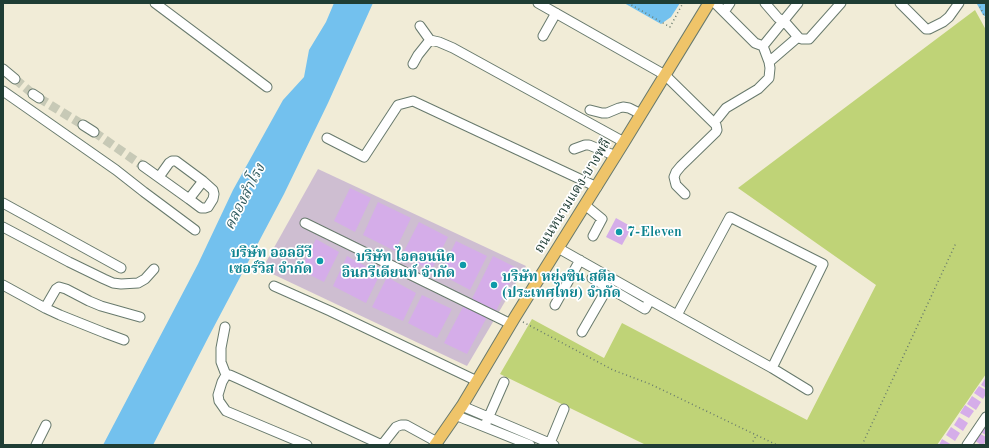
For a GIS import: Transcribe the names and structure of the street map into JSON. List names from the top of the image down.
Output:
{
  "streets": {
    "main road": ["ถนนหนามแดง-บางพลี"]
  },
  "water": ["คลองสำโรง"],
  "places": [
    "7-Eleven",
    "บริษัท ออลอีวี เซอร์วิส จำกัด",
    "บริษัท ไอคอนนิค อินกรีเดียนท์ จำกัด",
    "บริษัท หย่งซิน สตีล (ประเทศไทย) จํากัด"
  ]
}
